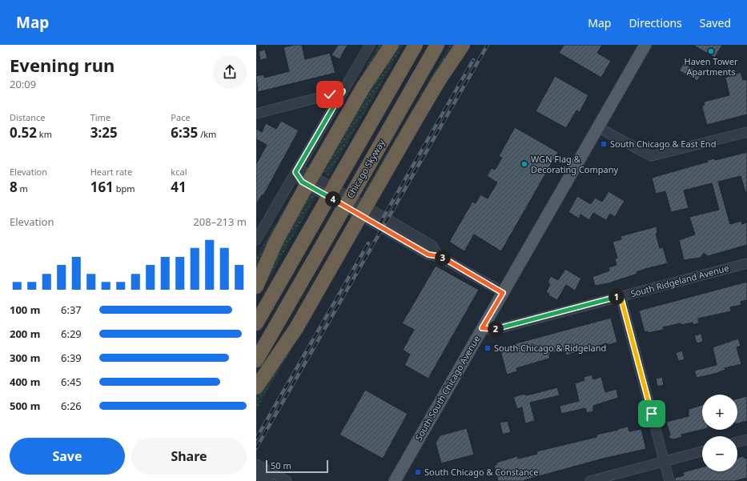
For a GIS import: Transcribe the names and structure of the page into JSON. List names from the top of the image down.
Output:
{
  "streets": {
    "highway": ["Chicago Skyway"],
    "main road": ["South South Chicago Avenue"],
    "street": ["South Ridgeland Avenue"]
  },
  "crossings": [
    ["South Ridgeland Avenue", "South South Chicago Avenue"]
  ],
  "places": {
    "other": ["Haven Tower Apartments", "WGN Flag & Decorating Company"],
    "transit": ["South Chicago & East End", "South Chicago & Ridgeland", "South Chicago & Constance"]
  },
  "scale_bar": "50 m",
  "page": {
    "header": "Map",
    "nav": ["Map", "Directions", "Saved"],
    "heading": ["Evening run", "20:09"],
    "stats": [
      ["Distance", "0.52 km"],
      ["Time", "3:25"],
      ["Pace", "6:35 /km"],
      ["Elevation", "8 m"],
      ["Heart rate", "161 bpm"],
      ["kcal", "41"]
    ],
    "pins": [
      "4",
      "3",
      "1",
      "2"
    ],
    "chart": ["Elevation", "208–213 m"],
    "list": [
      {
        "name": "100 m",
        "note": "6:37"
      },
      {
        "name": "200 m",
        "note": "6:29"
      },
      {
        "name": "300 m",
        "note": "6:39"
      },
      {
        "name": "400 m",
        "note": "6:45"
      },
      {
        "name": "500 m",
        "note": "6:26"
      }
    ],
    "map_buttons": ["+", "−"],
    "buttons": ["Save", "Share"],
    "scale": "50 m"
  }
}
